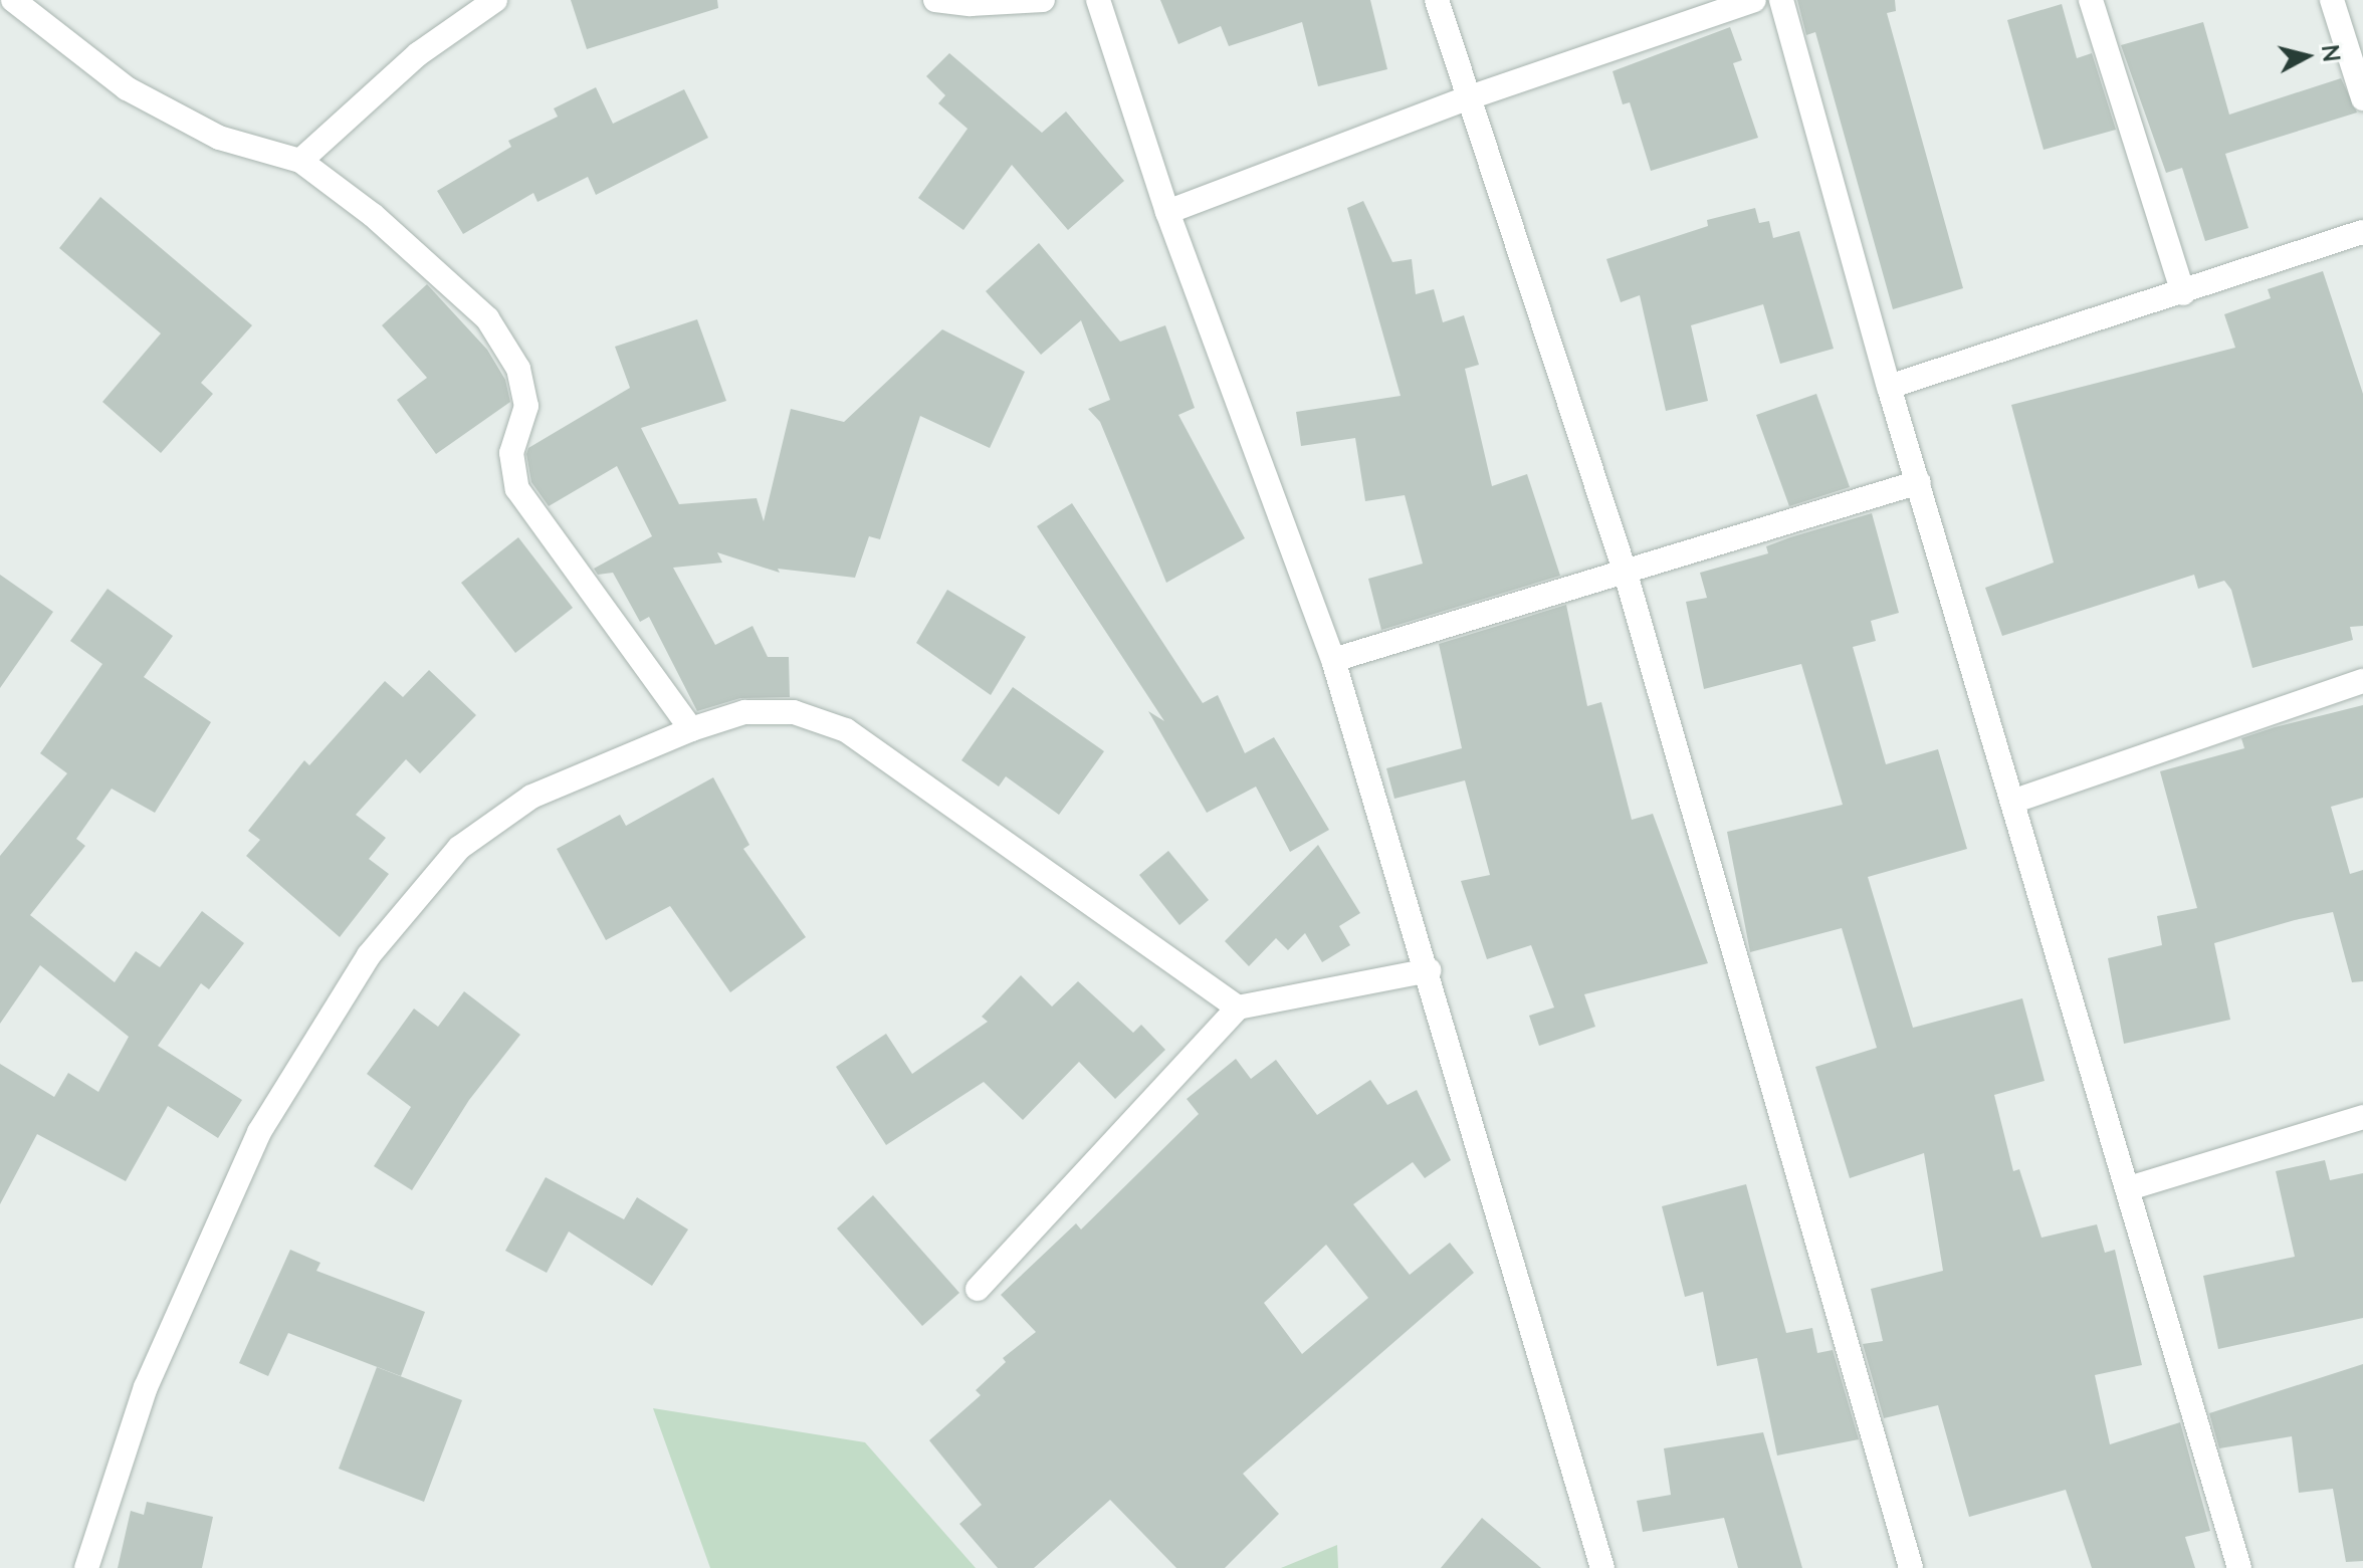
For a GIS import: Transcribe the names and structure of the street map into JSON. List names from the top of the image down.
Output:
{
  "north": "right"
}
